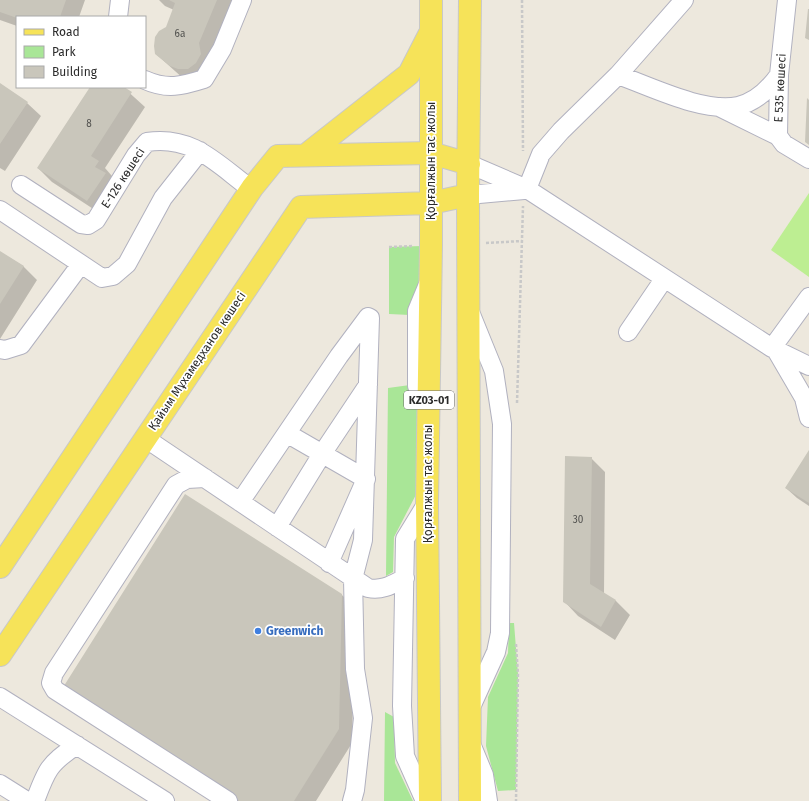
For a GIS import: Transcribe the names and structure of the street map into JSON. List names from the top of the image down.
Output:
{
  "streets": {
    "main road": ["Қорғалжын тас жолы", "Қайым Мұхамедханов көшесі", "KZ03-01"],
    "street": ["Е 535 көшесі", "Е-126 көшесі"]
  },
  "crossings": [
    ["Қорғалжын тас жолы", "Қайым Мұхамедханов көшесі"],
    ["Қайым Мұхамедханов көшесі", "KZ03-01"]
  ],
  "places": ["Greenwich"],
  "house_numbers": ["6а", "8", "30"],
  "legend": ["Road", "Park", "Building"]
}
